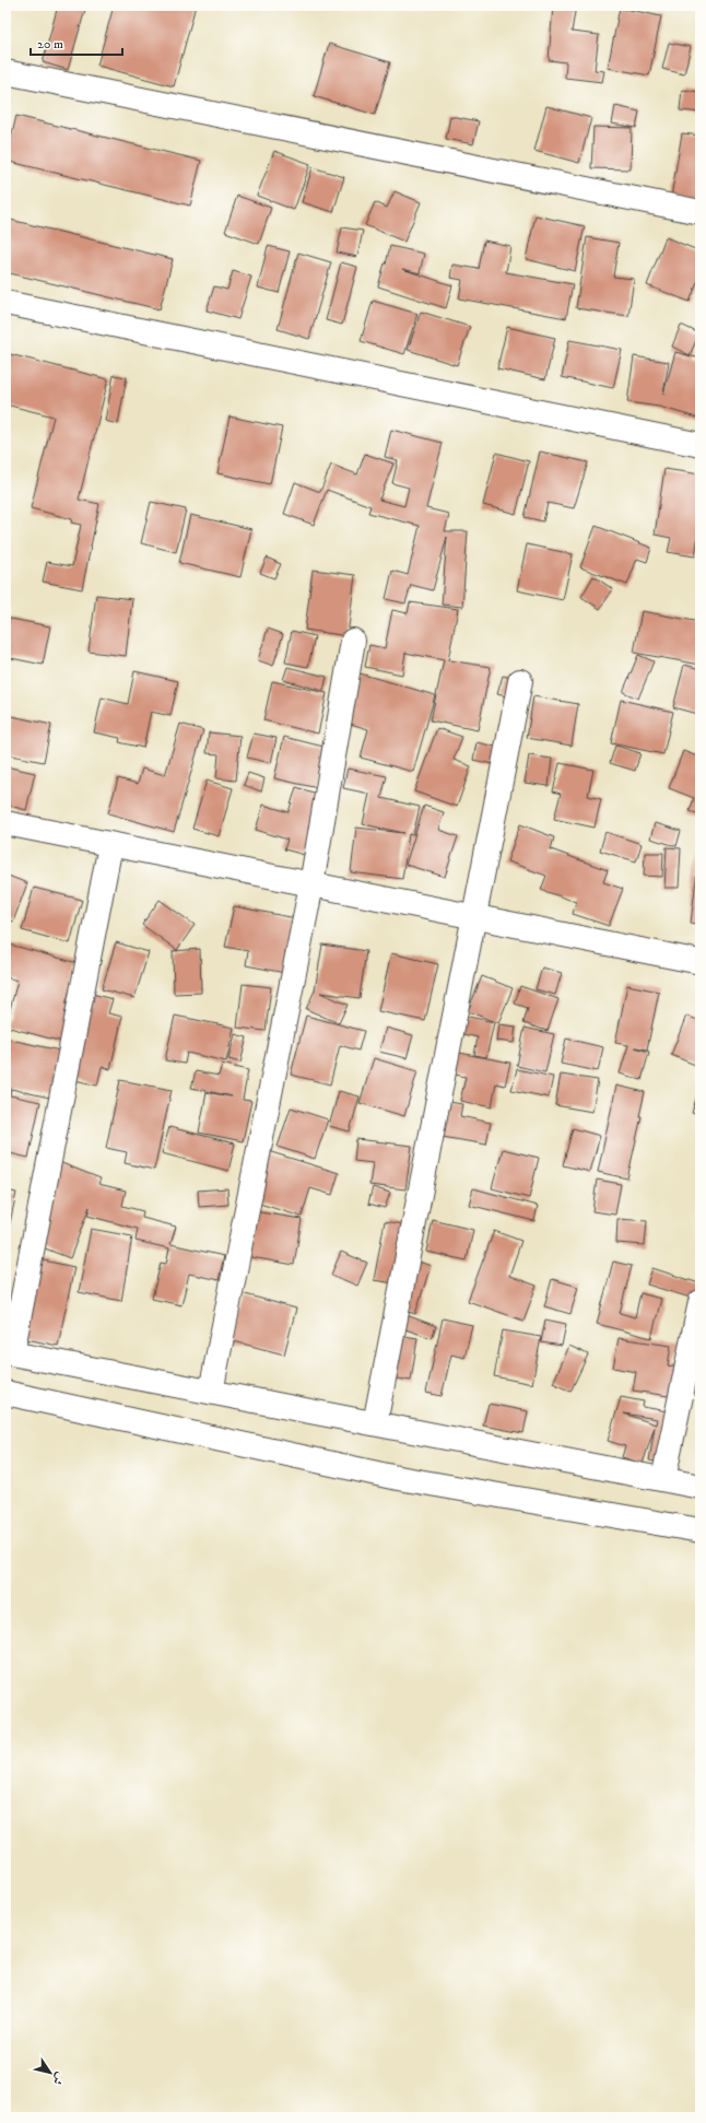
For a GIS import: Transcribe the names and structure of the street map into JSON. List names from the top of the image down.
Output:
{
  "scale_bar": "20 m",
  "north": "bottom right"
}
